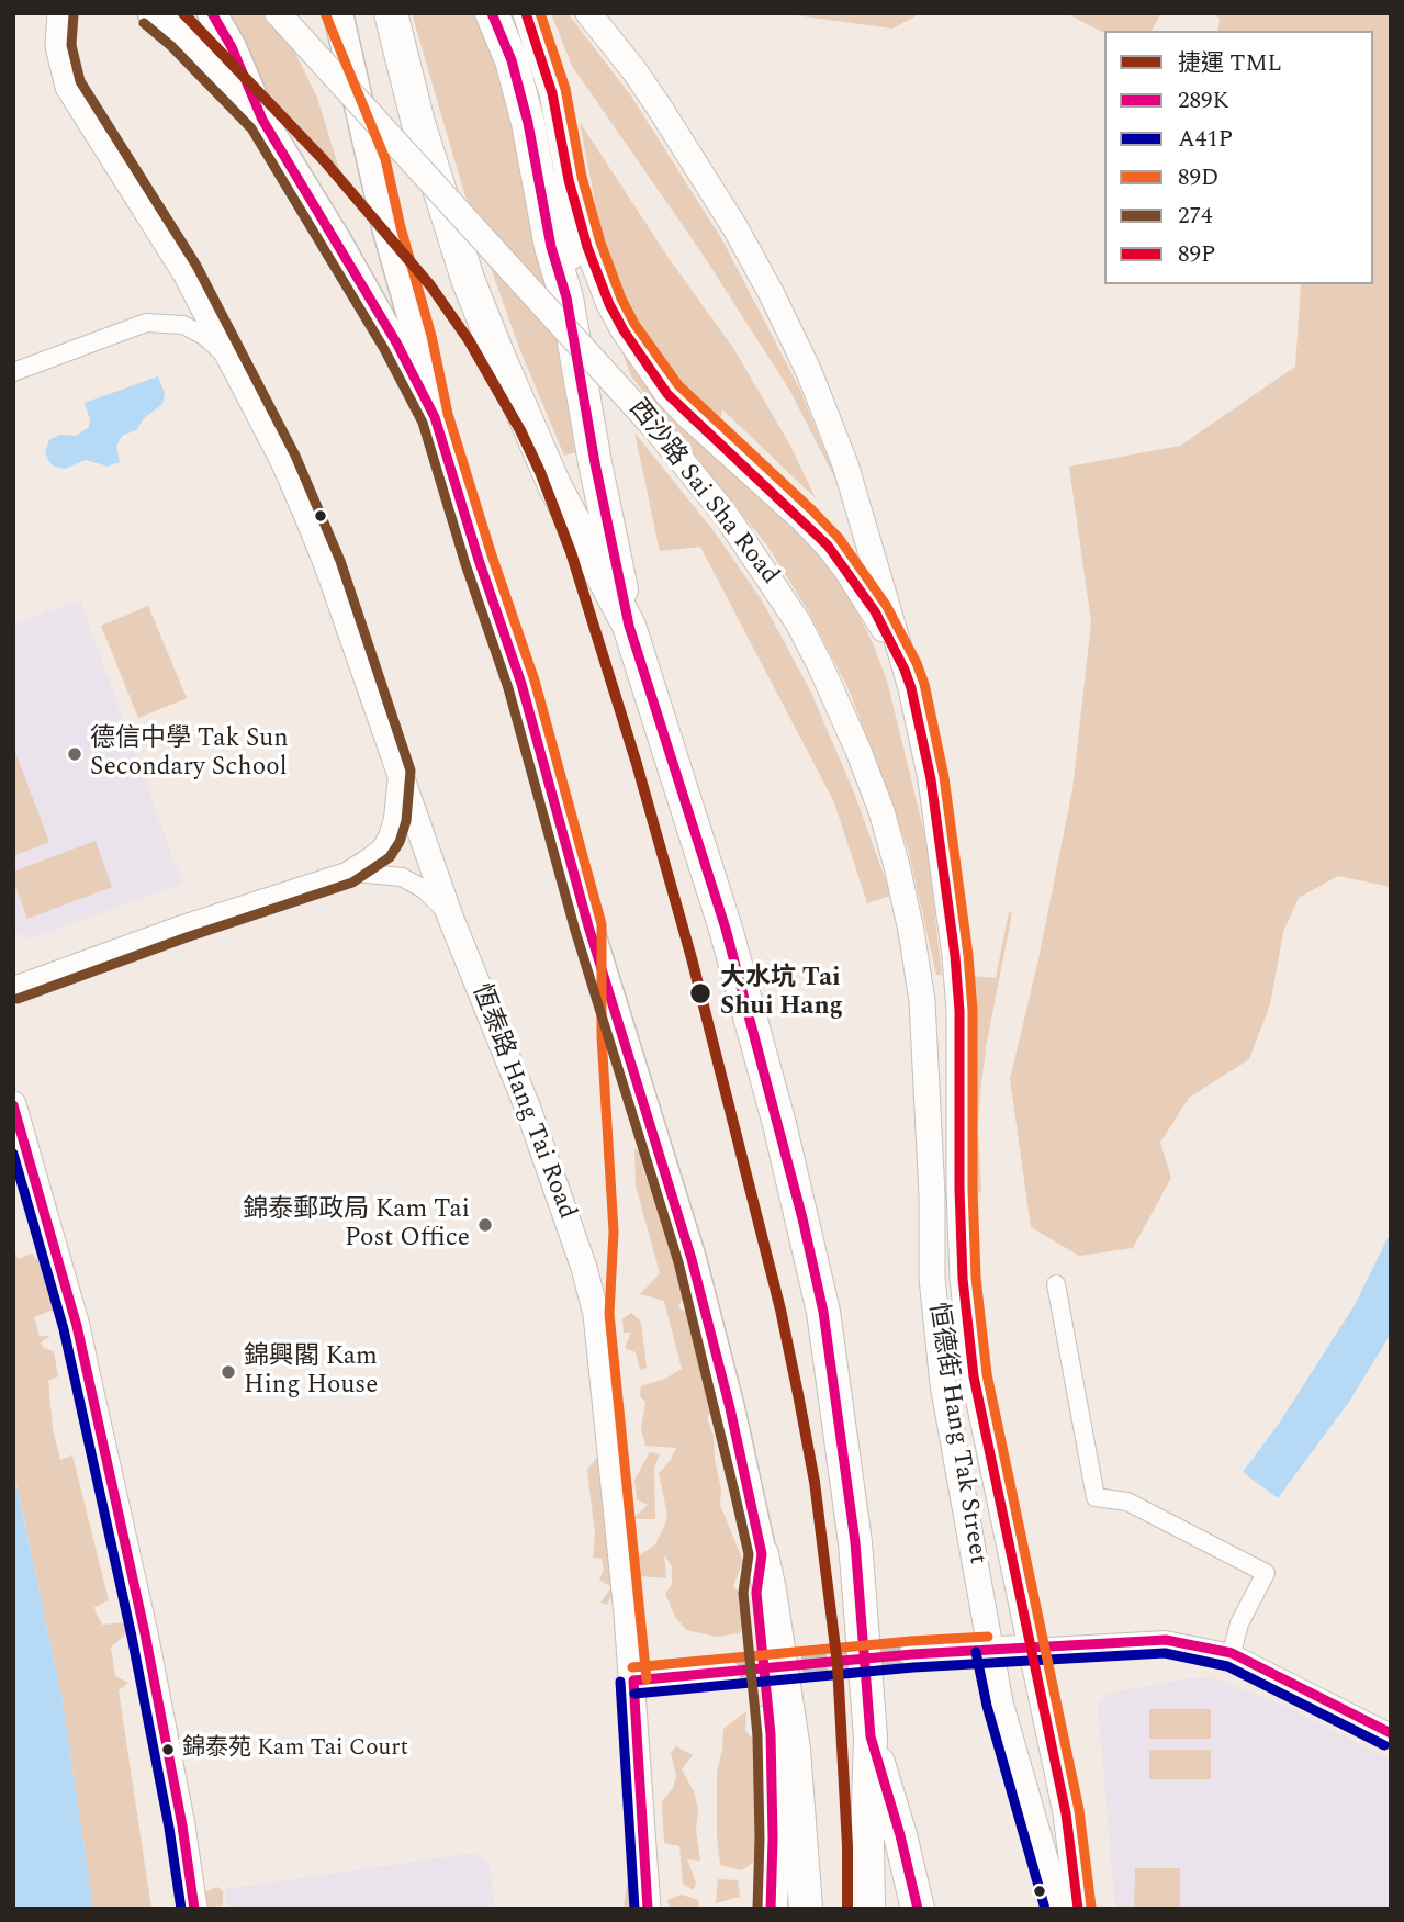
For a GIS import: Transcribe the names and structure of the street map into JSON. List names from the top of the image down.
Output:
{
  "streets": {
    "main road": ["西沙路 Sai Sha Road", "恆泰路 Hang Tai Road", "恒德街 Hang Tak Street"]
  },
  "crossings": [
    ["西沙路 Sai Sha Road", "恒德街 Hang Tak Street"]
  ],
  "places": [
    "德信中學 Tak Sun Secondary School",
    "大水坑 Tai Shui Hang",
    "錦泰郵政局 Kam Tai Post Office",
    "錦興閣 Kam Hing House",
    "錦泰苑 Kam Tai Court"
  ],
  "lines": [
    "metro line TML",
    "transit line 289K",
    "transit line 89D",
    "transit line 89P",
    "transit line 274",
    "transit line A41P"
  ],
  "legend": [
    "捷運 TML",
    "289K",
    "A41P",
    "89D",
    "274",
    "89P"
  ]
}
